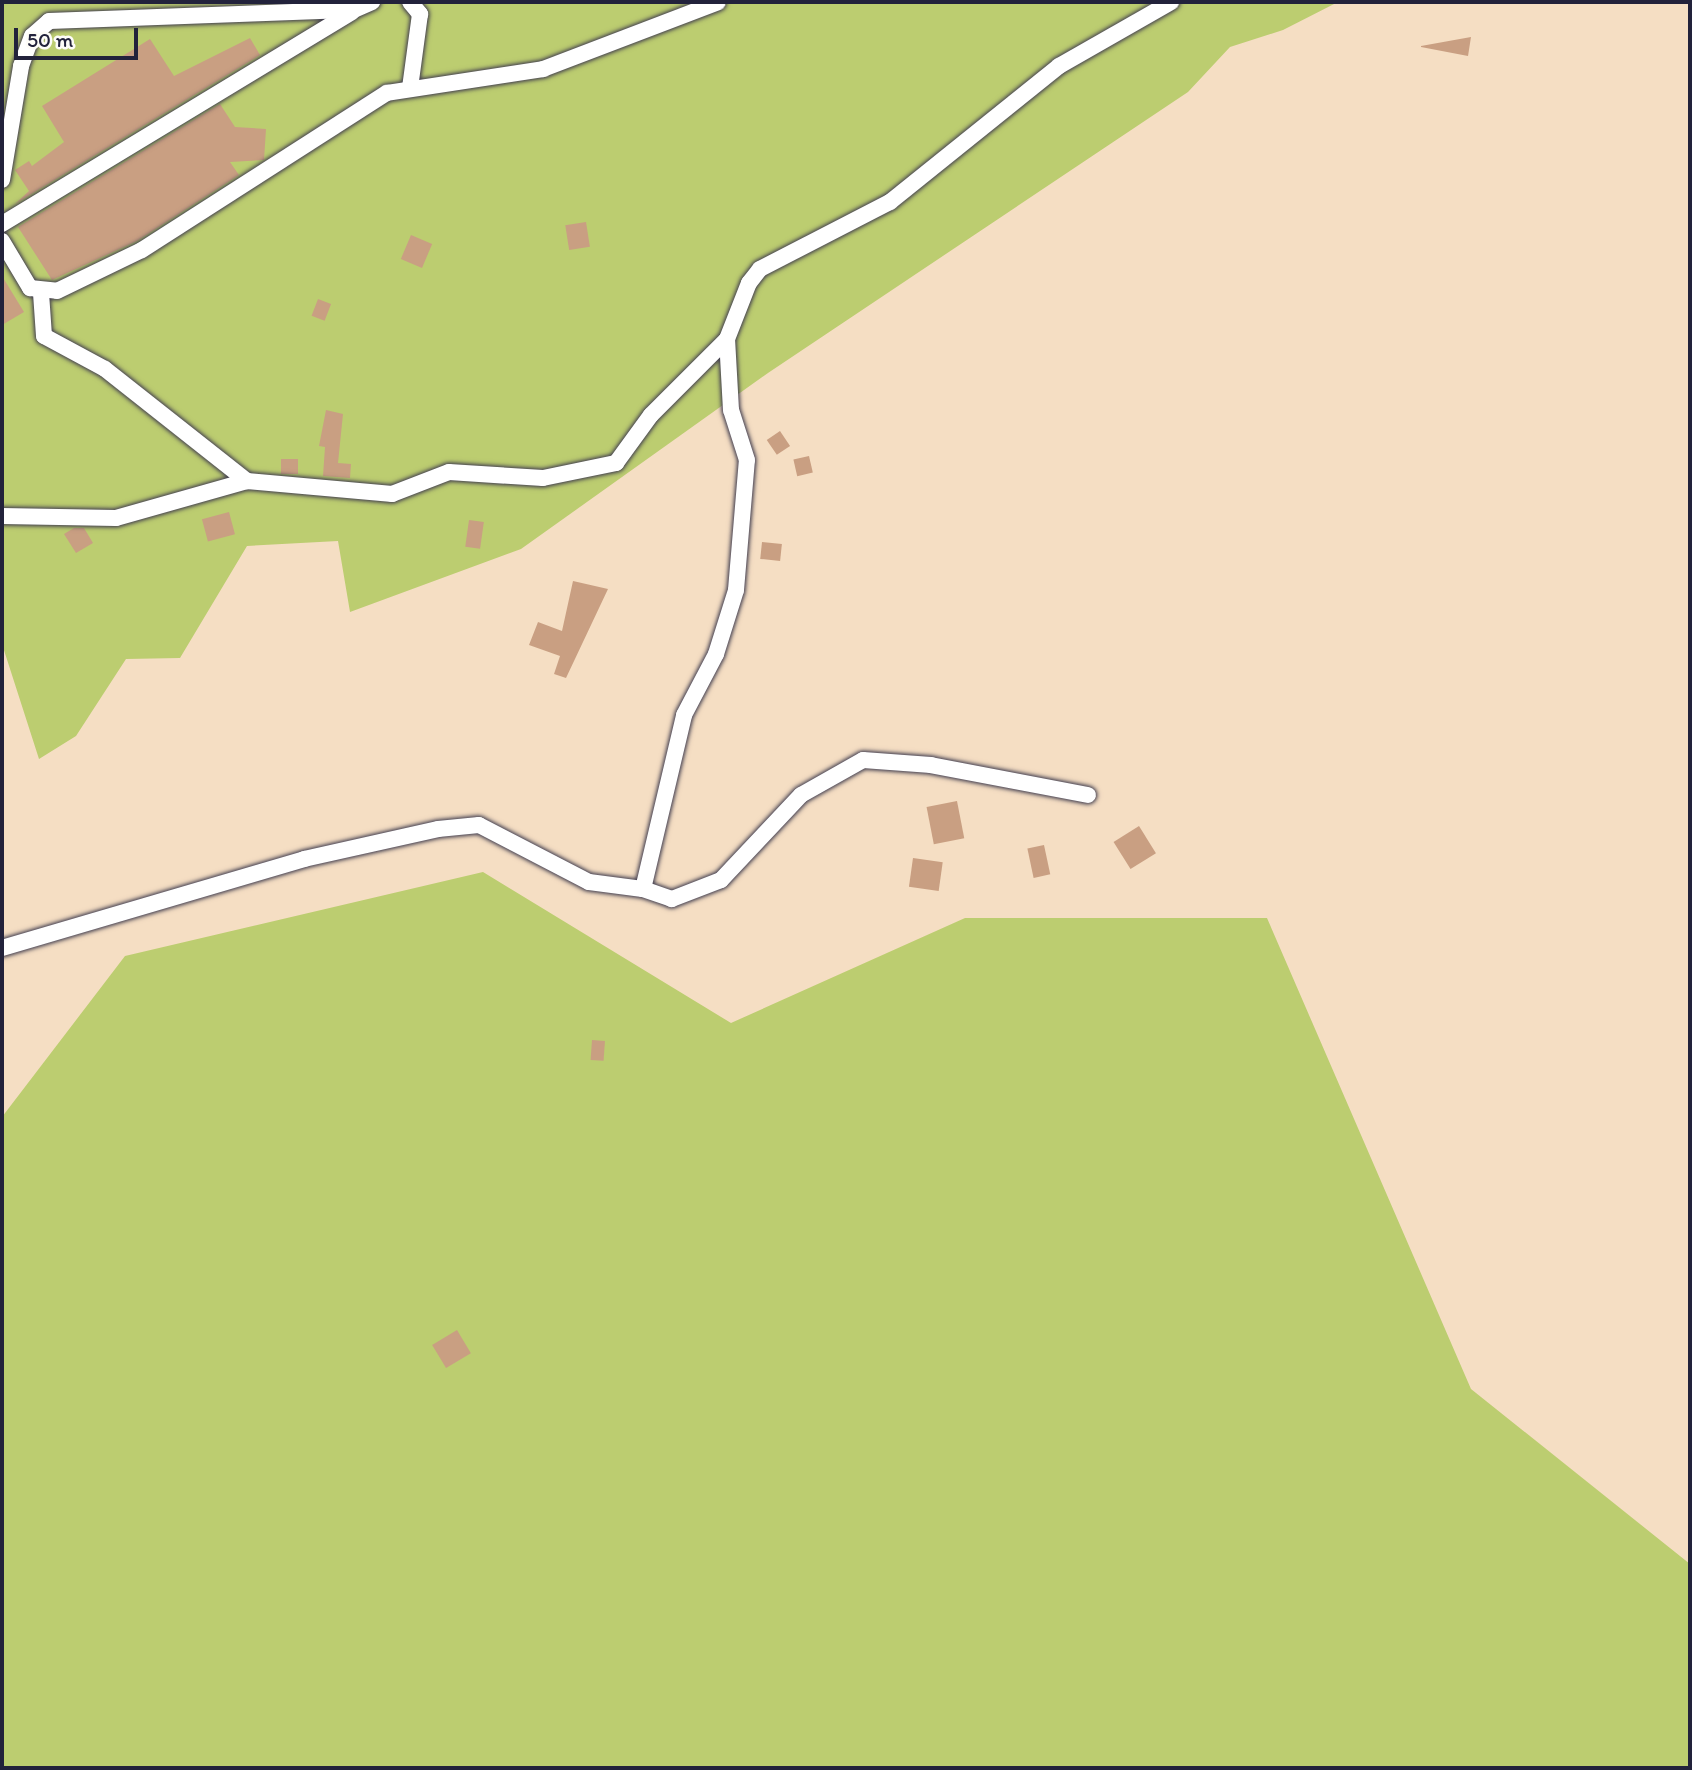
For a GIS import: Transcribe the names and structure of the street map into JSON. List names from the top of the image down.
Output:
{
  "scale_bar": "50 m"
}
